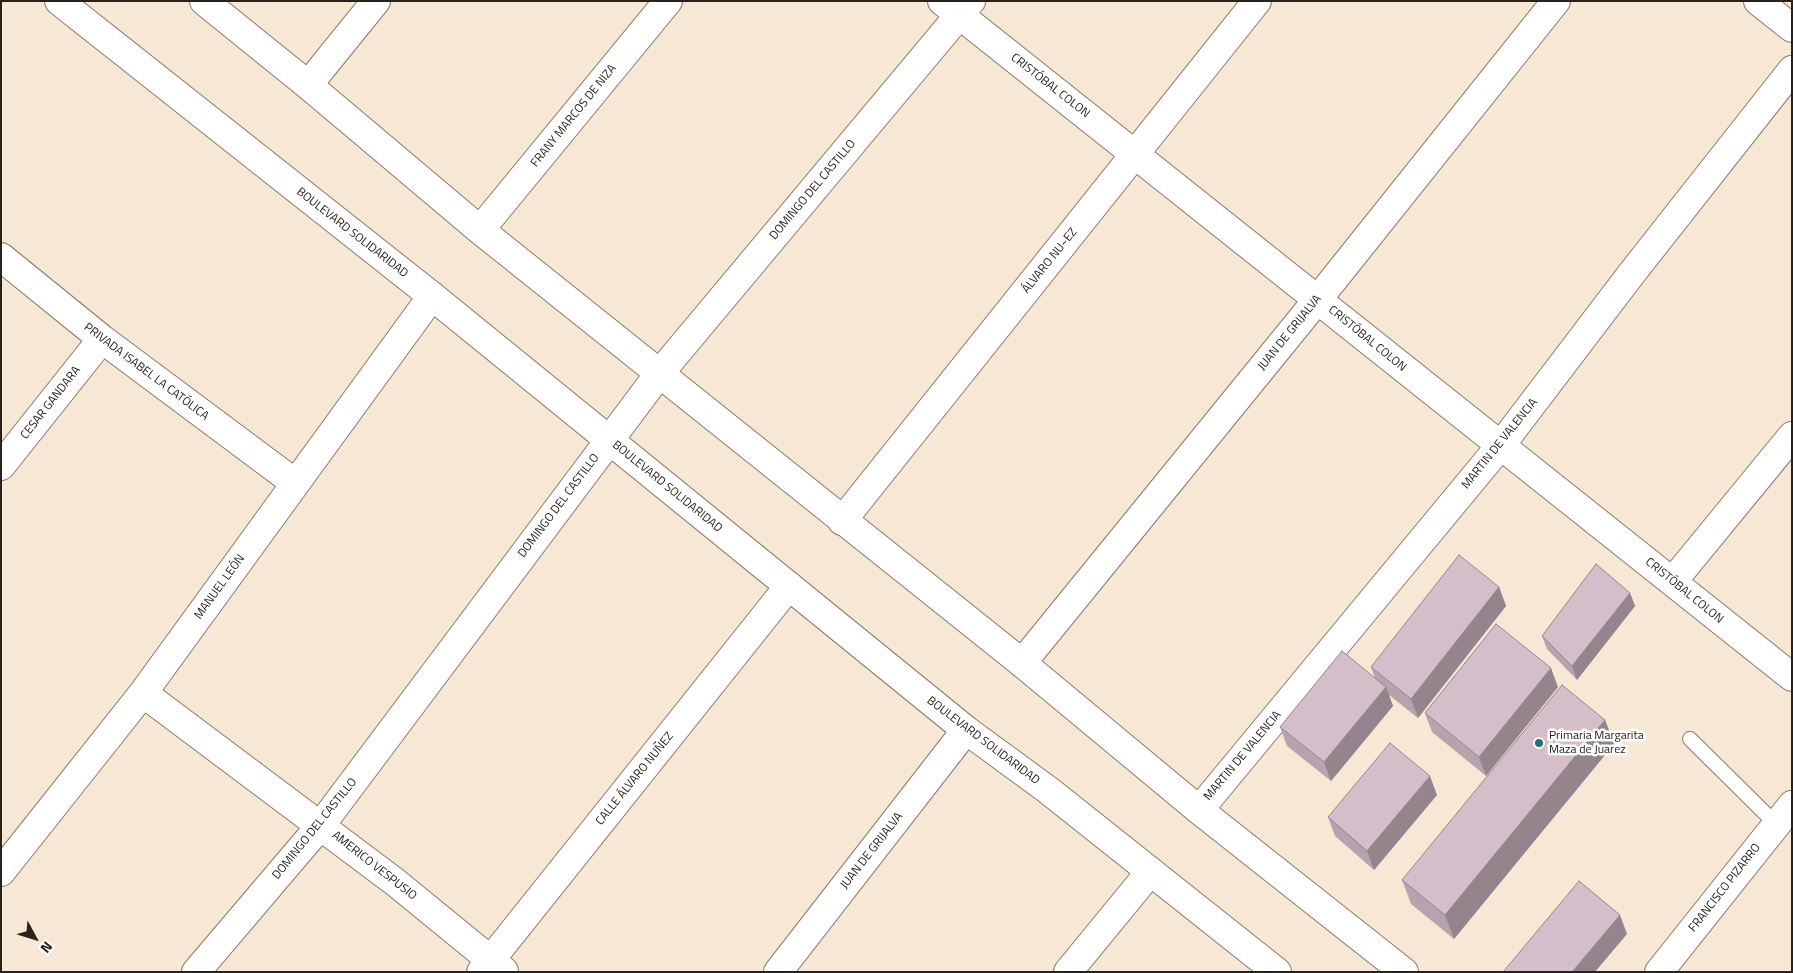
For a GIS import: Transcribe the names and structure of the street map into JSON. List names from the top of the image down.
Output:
{
  "streets": {
    "street": [
      "CRISTÓBAL COLON",
      "FRANY MARCOS DE NIZA",
      "DOMINGO DEL CASTILLO",
      "BOULEVARD SOLIDARIDAD",
      "ÁLVARO NU~EZ",
      "JUAN DE GRIJALVA",
      "PRIVADA ISABEL LA CATÓLICA",
      "CESAR GANDARA",
      "MARTIN DE VALENCIA",
      "MANUEL LEÓN",
      "CALLE ÁLVARO NUÑEZ",
      "AMERICO VESPUSIO",
      "FRANCISCO PIZARRO"
    ]
  },
  "crossings": [
    ["CRISTÓBAL COLON", "DOMINGO DEL CASTILLO"],
    ["CRISTÓBAL COLON", "ÁLVARO NU~EZ"],
    ["CRISTÓBAL COLON", "JUAN DE GRIJALVA"],
    ["CRISTÓBAL COLON", "MARTIN DE VALENCIA"],
    ["DOMINGO DEL CASTILLO", "BOULEVARD SOLIDARIDAD"],
    ["DOMINGO DEL CASTILLO", "AMERICO VESPUSIO"],
    ["BOULEVARD SOLIDARIDAD", "JUAN DE GRIJALVA"],
    ["BOULEVARD SOLIDARIDAD", "MANUEL LEÓN"],
    ["BOULEVARD SOLIDARIDAD", "CALLE ÁLVARO NUÑEZ"],
    ["PRIVADA ISABEL LA CATÓLICA", "CESAR GANDARA"],
    ["PRIVADA ISABEL LA CATÓLICA", "MANUEL LEÓN"],
    ["MANUEL LEÓN", "AMERICO VESPUSIO"],
    ["CALLE ÁLVARO NUÑEZ", "AMERICO VESPUSIO"]
  ],
  "places": ["Primaria Margarita Maza de Juarez"],
  "north": "bottom right"
}
